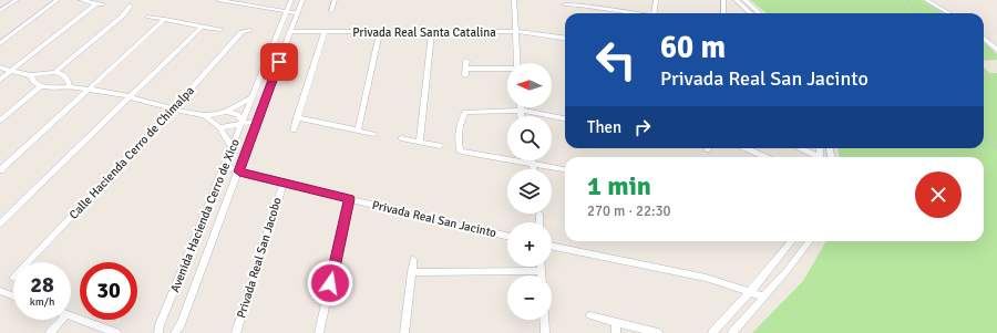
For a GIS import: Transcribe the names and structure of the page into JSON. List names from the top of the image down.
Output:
{
  "streets": {
    "street": [
      "Privada Real Santa Catalina",
      "Calle Hacienda Cerro de Chimalpa",
      "Avenida Hacienda Cerro de Xico",
      "Privada Real San Jacinto",
      "Privada Real San Jacobo"
    ]
  },
  "crossings": [
    ["Privada Real Santa Catalina", "Avenida Hacienda Cerro de Xico"],
    ["Avenida Hacienda Cerro de Xico", "Privada Real San Jacinto"],
    ["Privada Real San Jacinto", "Privada Real San Jacobo"]
  ],
  "north": "left",
  "page": {
    "turn": ["60 m", "Privada Real San Jacinto"],
    "map_buttons": ["+", "−"],
    "then": "Then",
    "heading": ["1 min", "270 m · 22:30"],
    "speed": "28 km/h",
    "limit": "30"
  }
}
